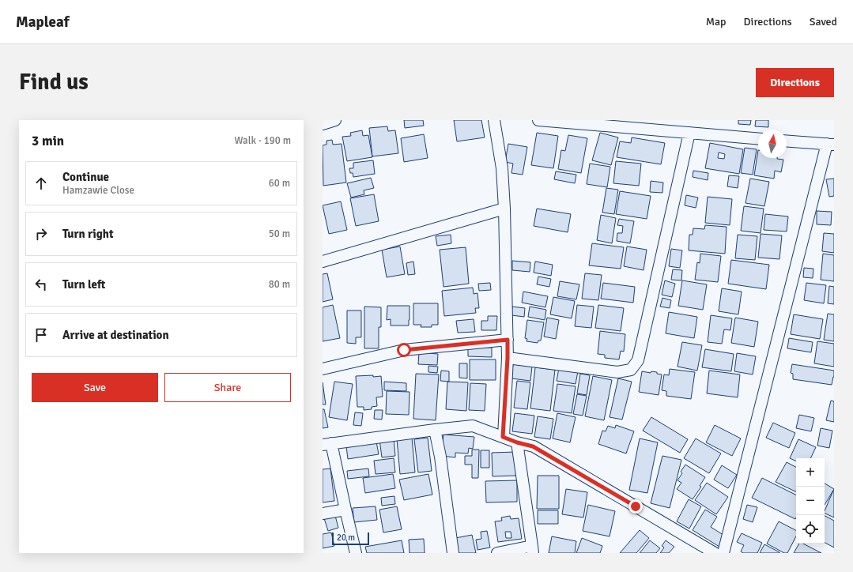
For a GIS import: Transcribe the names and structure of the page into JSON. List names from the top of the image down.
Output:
{
  "scale_bar": "20 m",
  "north": "top",
  "page": {
    "header": "Mapleaf",
    "nav": ["Map", "Directions", "Saved"],
    "buttons": [
      "Directions",
      ["Save", "Share"]
    ],
    "title": "Find us",
    "heading": ["3 min", "Walk · 190 m"],
    "list": [
      ["Continue", "Hamzawie Close", "60 m"],
      ["Turn right", "50 m"],
      ["Turn left", "80 m"],
      "Arrive at destination"
    ],
    "map_buttons": ["+", "−"],
    "scale": "20 m"
  }
}
